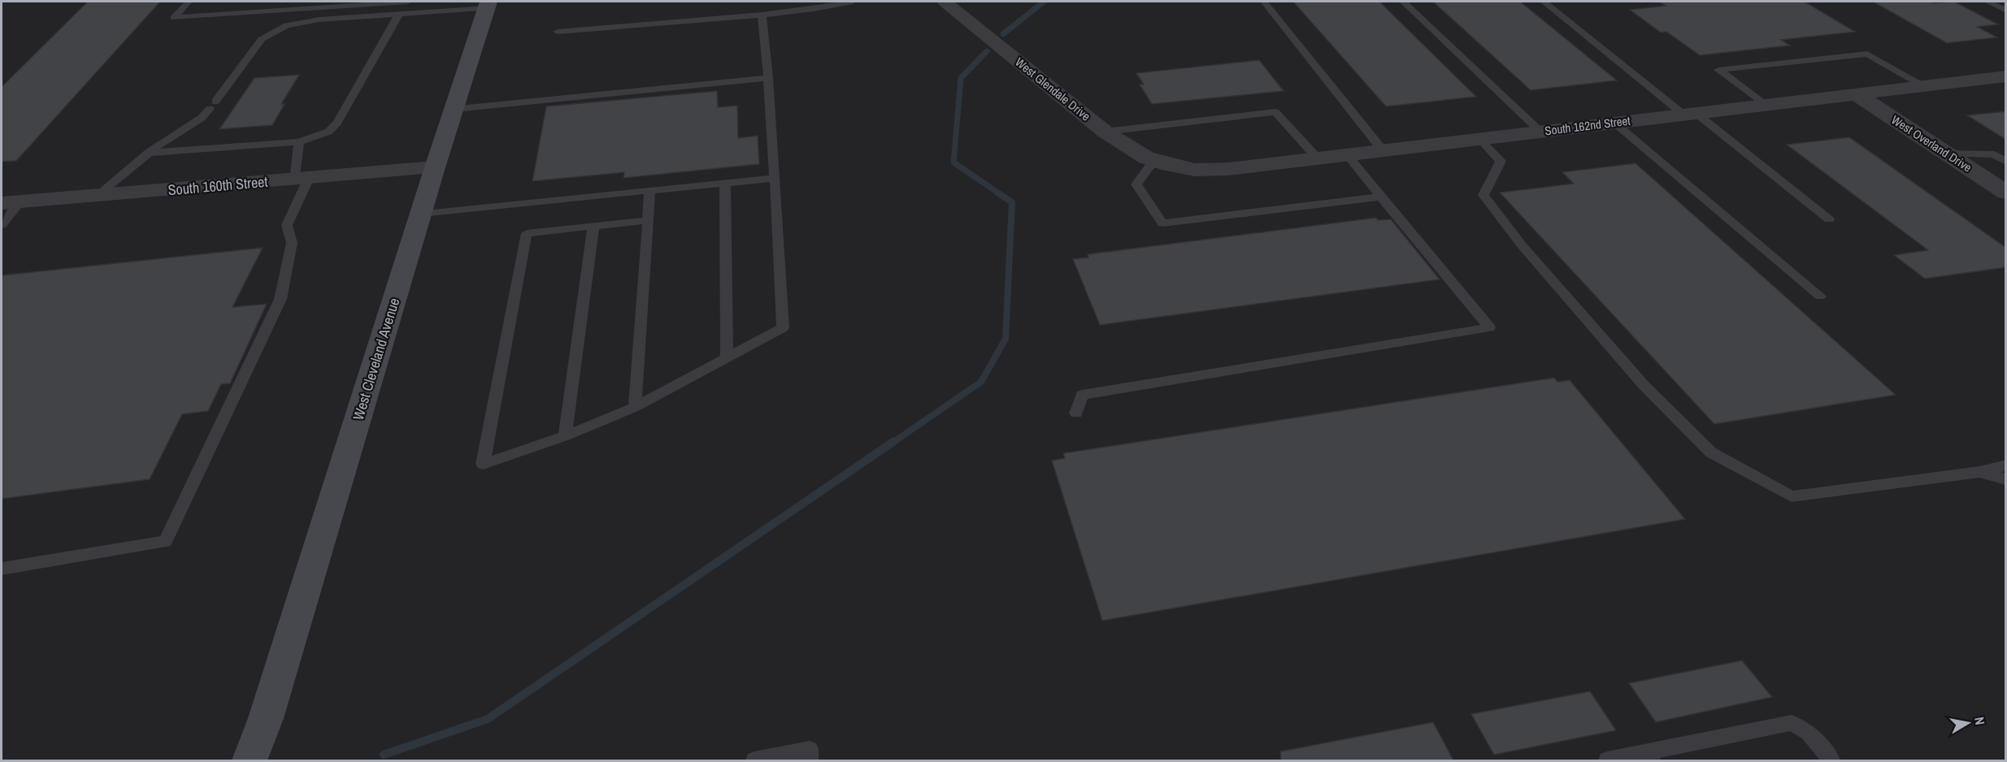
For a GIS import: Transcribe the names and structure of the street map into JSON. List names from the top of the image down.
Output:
{
  "streets": {
    "main road": ["West Cleveland Avenue"],
    "street": [
      "West Glendale Drive",
      "South 162nd Street",
      "West Overland Drive",
      "South 160th Street"
    ]
  },
  "crossings": [
    ["West Glendale Drive", "South 162nd Street"],
    ["South 162nd Street", "West Overland Drive"],
    ["South 160th Street", "West Cleveland Avenue"]
  ],
  "north": "right"
}
